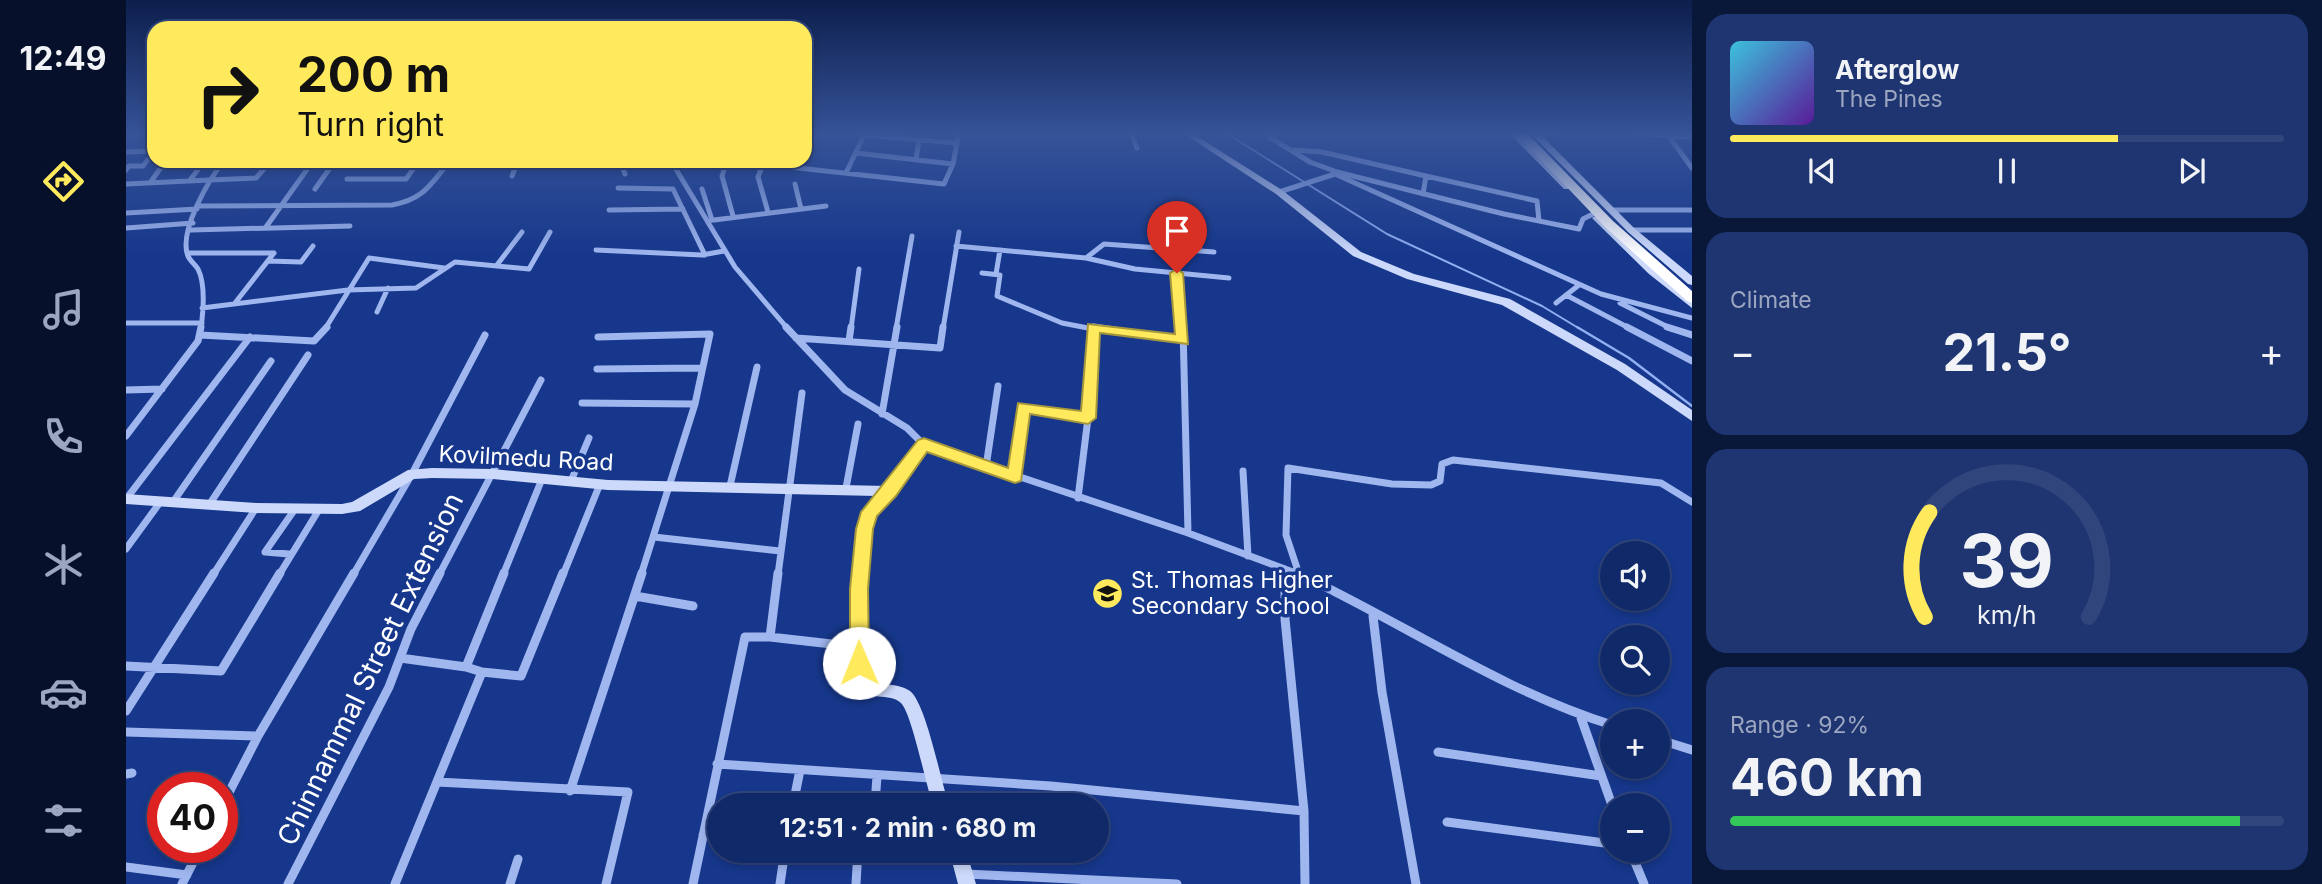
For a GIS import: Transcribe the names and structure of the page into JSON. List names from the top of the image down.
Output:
{
  "streets": {
    "street": ["Kovilmedu Road", "Chinnammal Street Extension"]
  },
  "crossings": [
    ["Kovilmedu Road", "Chinnammal Street Extension"]
  ],
  "places": {
    "school or university": ["St. Thomas Higher Secondary School"]
  },
  "page": {
    "tabs": "12:49",
    "turn": ["200 m", "Turn right"],
    "song": ["Afterglow", "The Pines"],
    "tile": [
      "Climate",
      ["Range · 92%", "460 km"]
    ],
    "heat": ["−", "21.5°", "+"],
    "map_buttons": ["+", "−"],
    "limit": "40",
    "trip": "12:51 · 2 min · 680 m",
    "gauge": ["39", "km/h"]
  }
}
